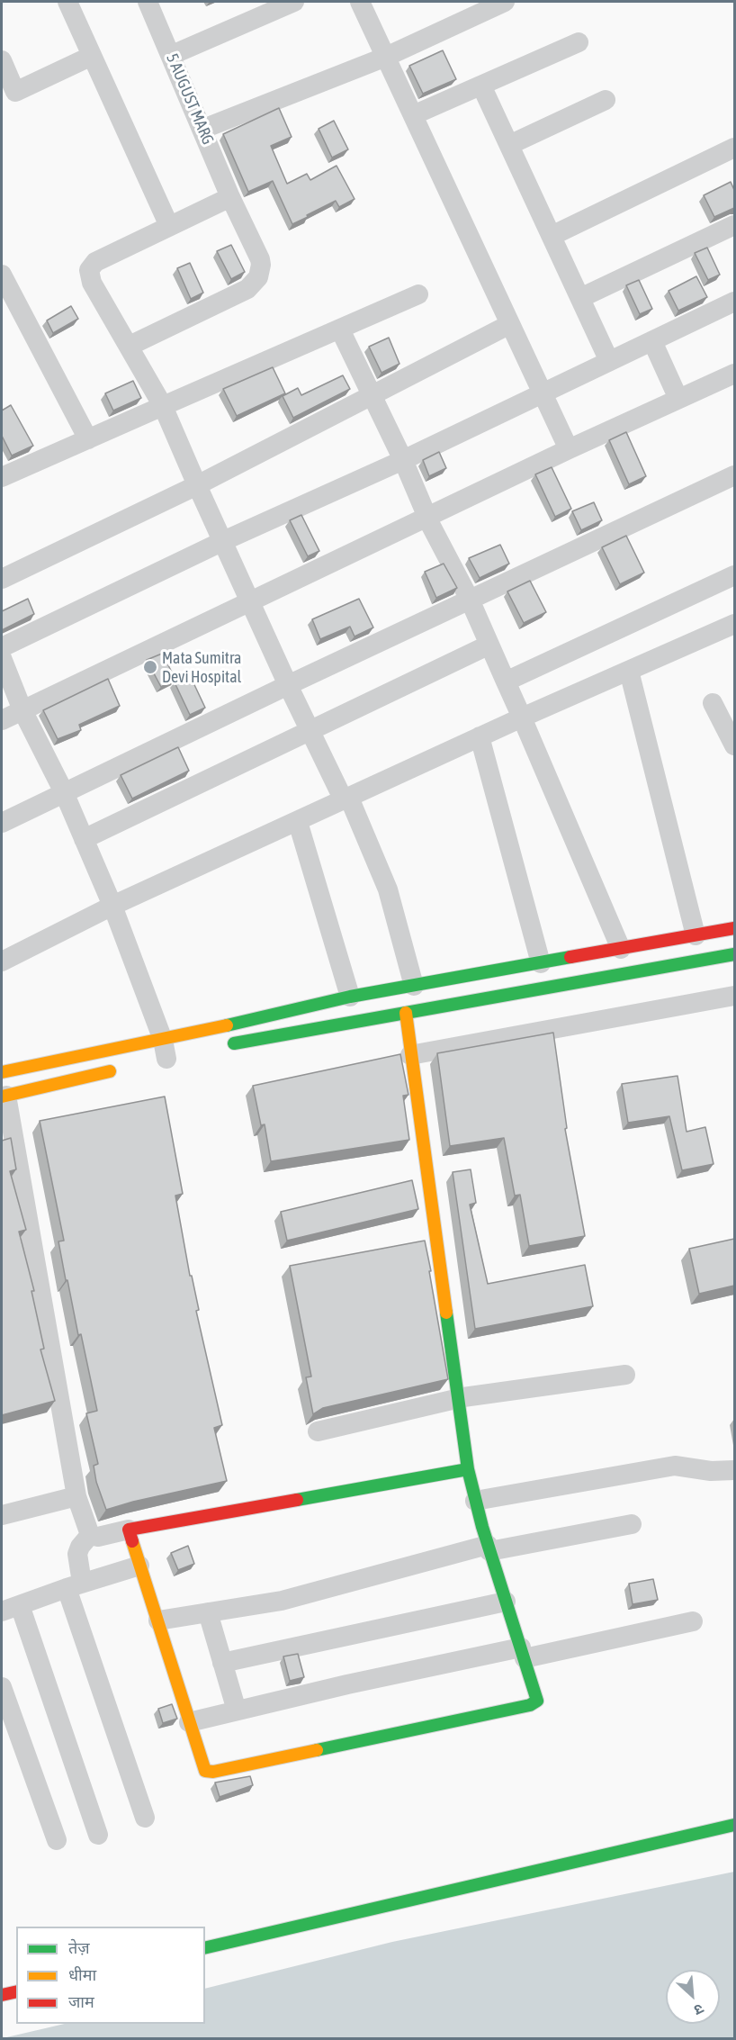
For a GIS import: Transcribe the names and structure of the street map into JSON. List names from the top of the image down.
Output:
{
  "streets": {
    "street": ["5 AUGUST MARG"]
  },
  "places": ["Mata Sumitra Devi Hospital"],
  "legend": ["तेज़", "धीमा", "जाम"],
  "north": "bottom right"
}
